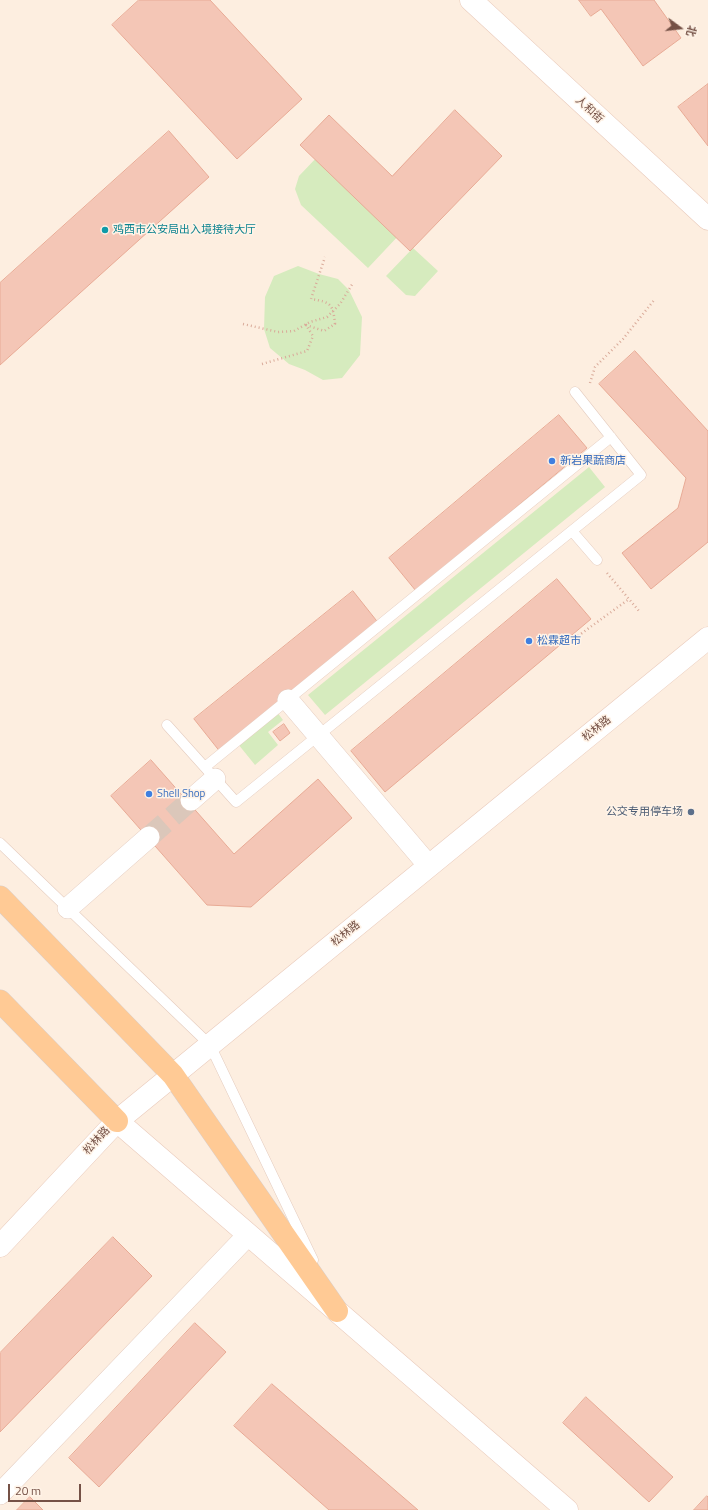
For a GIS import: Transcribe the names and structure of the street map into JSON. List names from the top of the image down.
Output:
{
  "streets": {
    "street": ["人和街", "松林路"]
  },
  "places": [
    "鸡西市公安局出入境接待大厅",
    "新岩果蔬商店",
    "松霖超市",
    "Shell Shop",
    "公交专用停车场"
  ],
  "scale_bar": "20 m",
  "north": "right"
}
